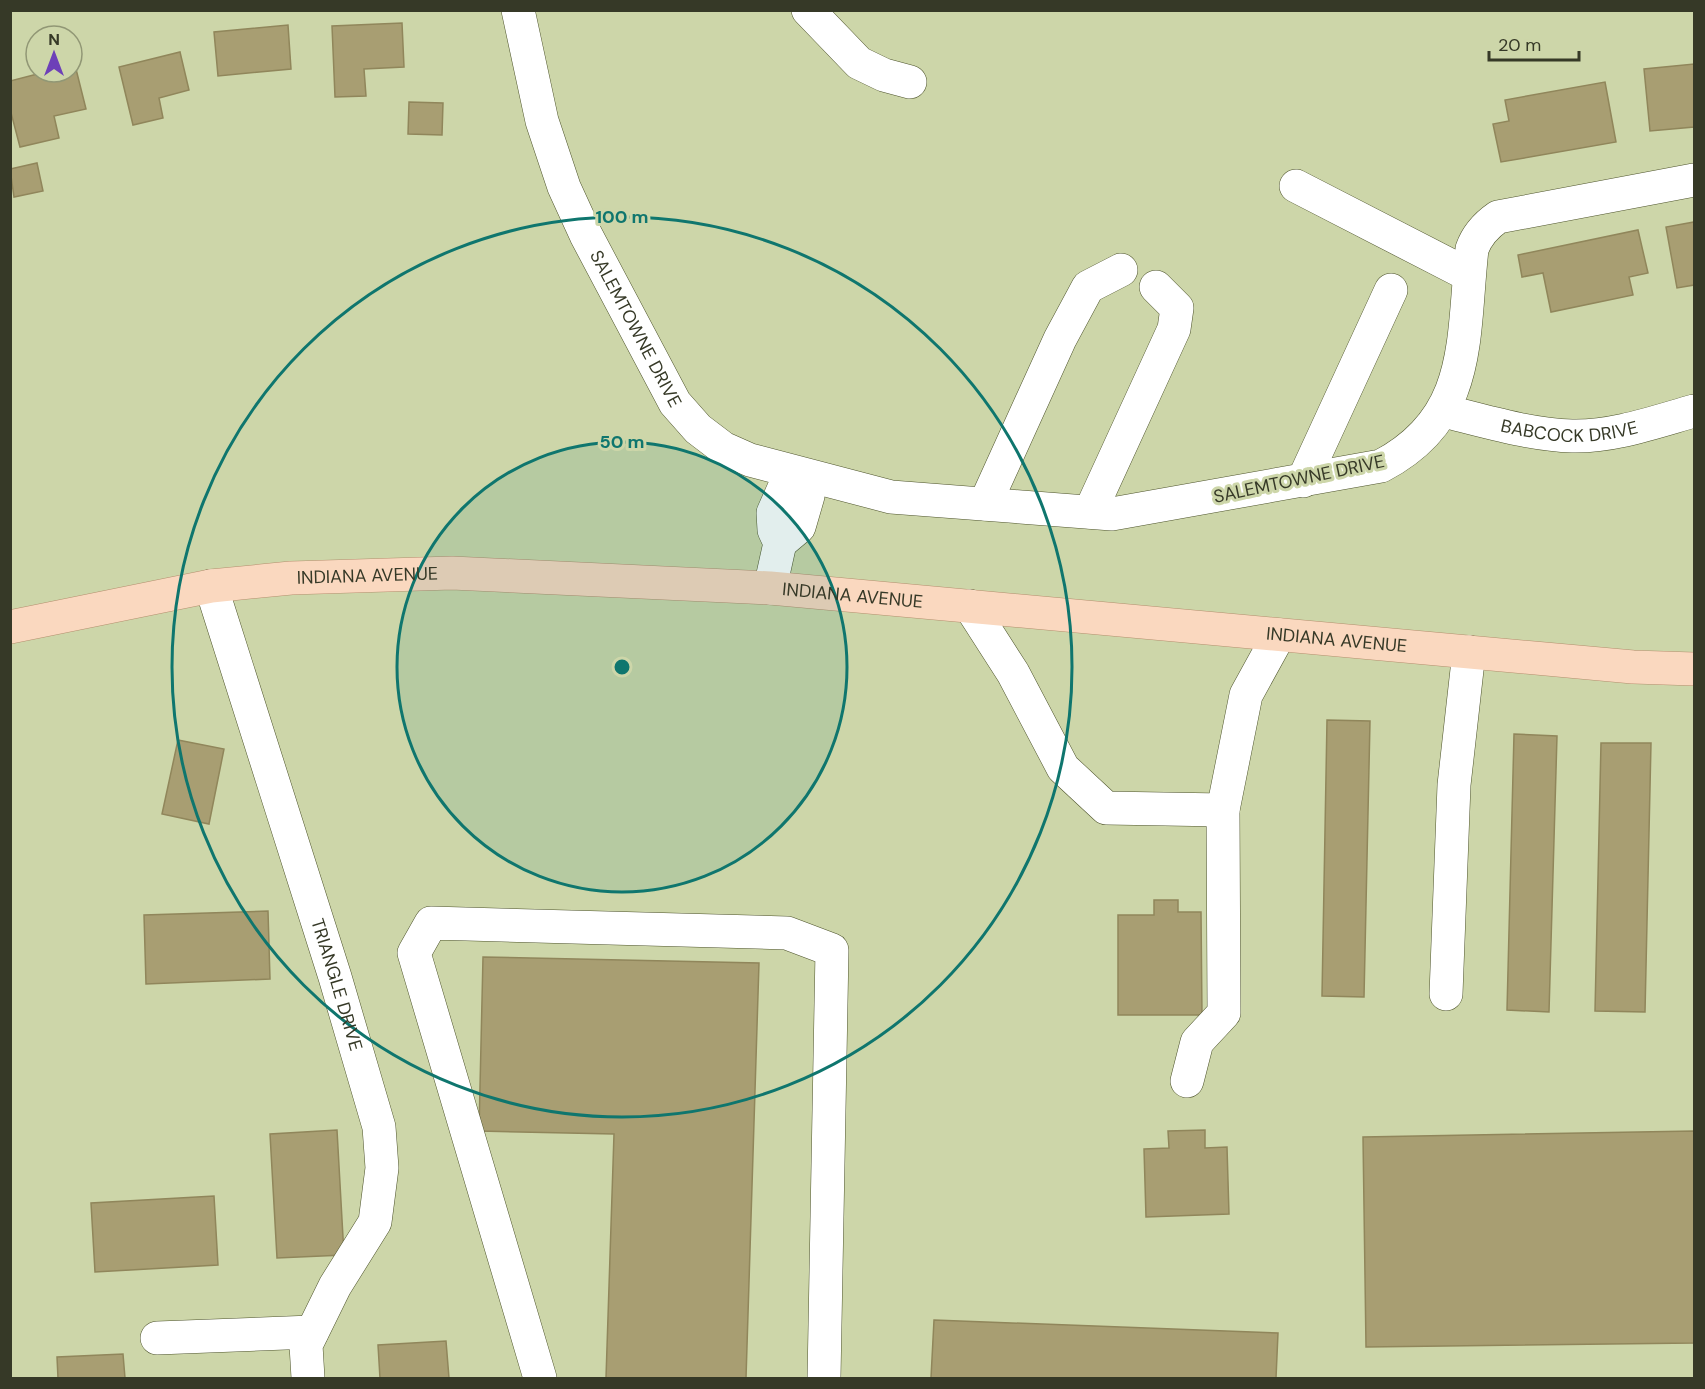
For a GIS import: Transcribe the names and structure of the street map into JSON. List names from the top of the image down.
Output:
{
  "streets": {
    "main road": ["INDIANA AVENUE"],
    "street": ["SALEMTOWNE DRIVE", "BABCOCK DRIVE", "TRIANGLE DRIVE"]
  },
  "crossings": [
    ["SALEMTOWNE DRIVE", "BABCOCK DRIVE"],
    ["INDIANA AVENUE", "TRIANGLE DRIVE"]
  ],
  "scale_bar": "20 m",
  "north": "top",
  "rings": ["100 m", "50 m"]
}
